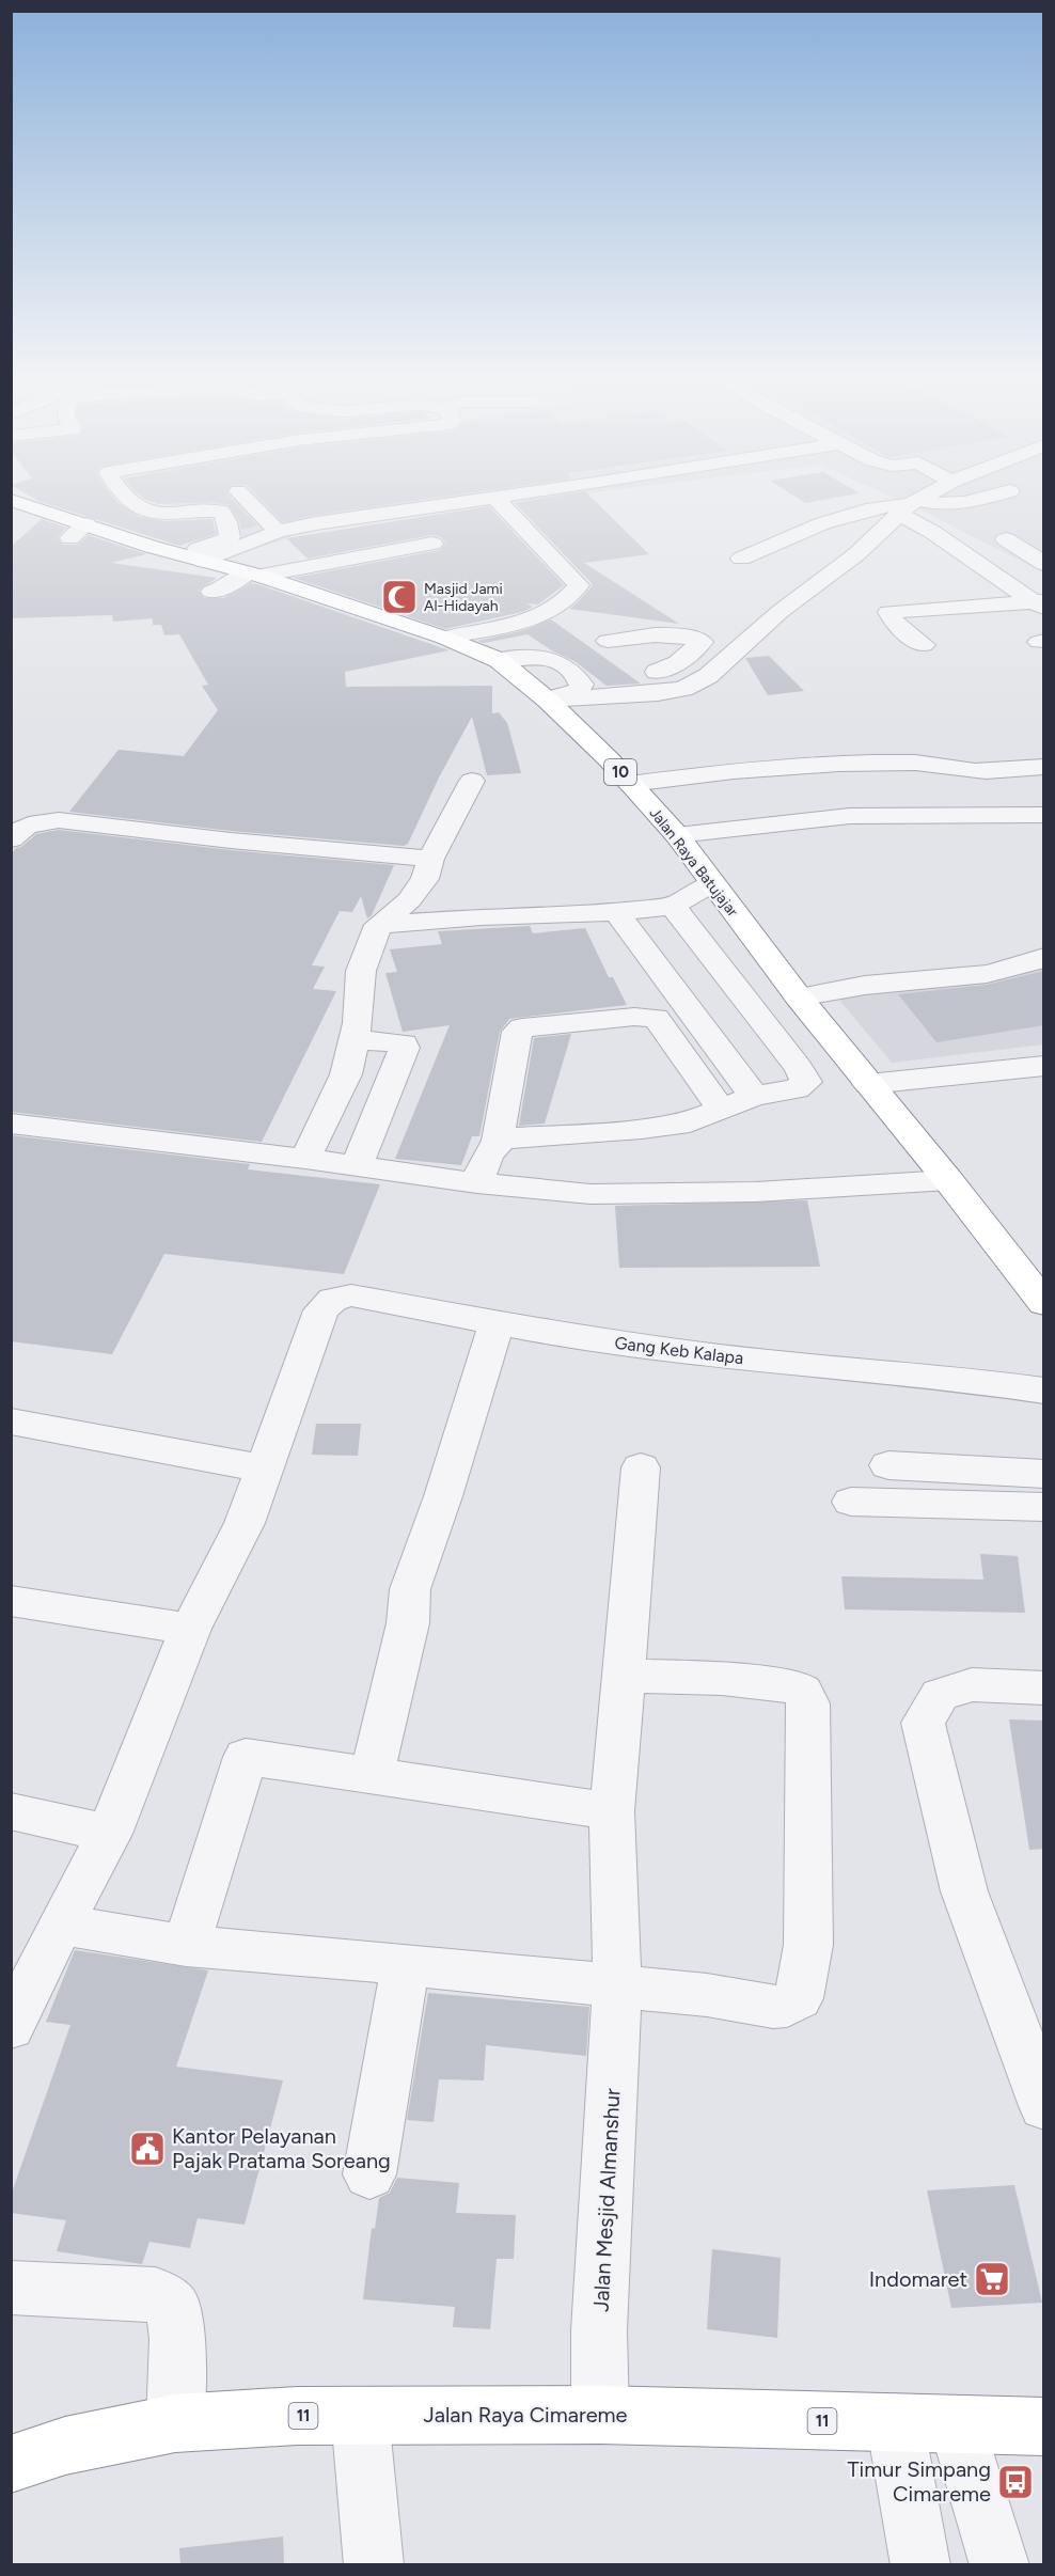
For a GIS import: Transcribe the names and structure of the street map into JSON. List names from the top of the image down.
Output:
{
  "streets": {
    "highway": [
      "10",
      "Jalan Raya Batujajar",
      "Jalan Raya Cimareme",
      "11"
    ],
    "street": ["Gang Keb Kalapa", "Jalan Mesjid Almanshur"]
  },
  "crossings": [
    ["Jalan Mesjid Almanshur", "Jalan Raya Cimareme"]
  ],
  "places": {
    "mosque": ["Masjid Jami Al-Hidayah"],
    "public building": ["Kantor Pelayanan Pajak Pratama Soreang"],
    "supermarket": ["Indomaret"],
    "bus stop": ["Timur Simpang Cimareme"]
  }
}
